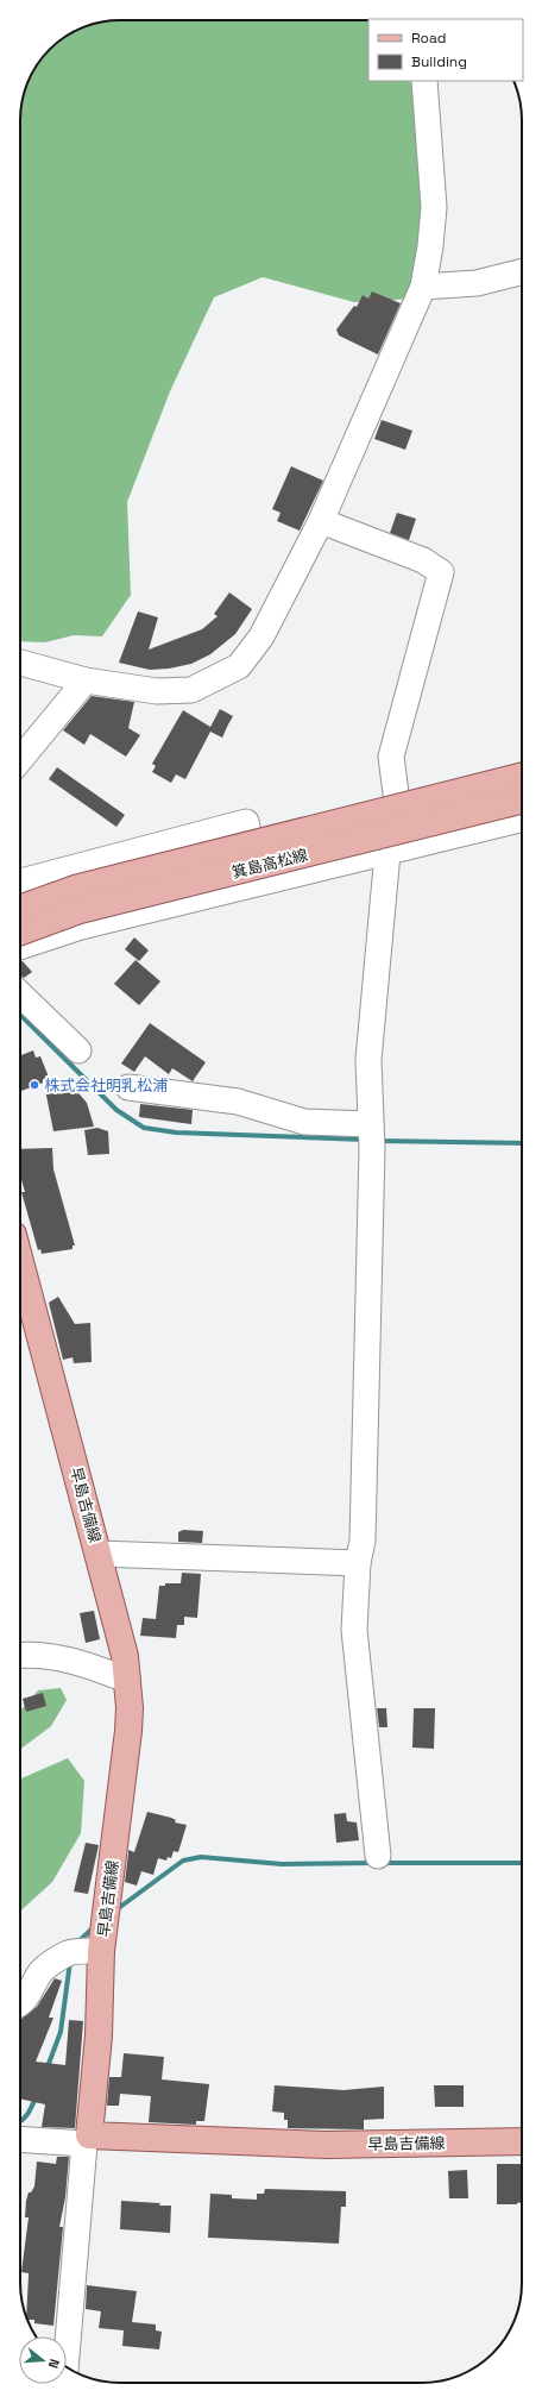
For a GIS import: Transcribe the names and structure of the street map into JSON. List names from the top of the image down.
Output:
{
  "streets": {
    "main road": ["箕島高松線", "早島吉備線"]
  },
  "places": ["株式会社明乳松浦"],
  "legend": ["Road", "Building"],
  "north": "right"
}
